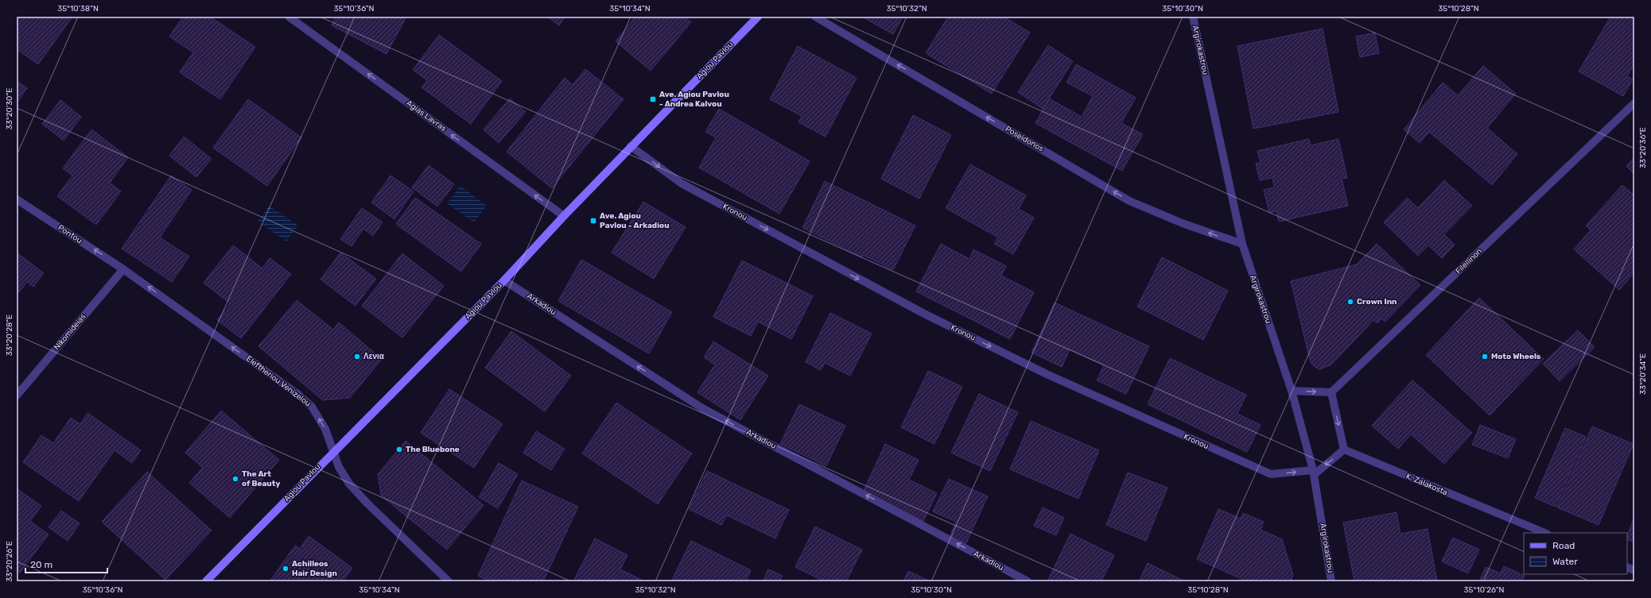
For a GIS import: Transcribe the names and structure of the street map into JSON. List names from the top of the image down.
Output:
{
  "streets": {
    "main road": ["Agiou Pavlou"],
    "street": [
      "Argirokastrou",
      "Agias Lavras",
      "Poseidonos",
      "Kronou",
      "Pontou",
      "Filellinon",
      "Arkadiou",
      "Nikomideias",
      "Eleftheriou Venizelou",
      "K. Zalakosta"
    ]
  },
  "crossings": [
    ["Argirokastrou", "Poseidonos"],
    ["Argirokastrou", "Kronou"],
    ["Agiou Pavlou", "Agias Lavras"],
    ["Agiou Pavlou", "Kronou"],
    ["Agiou Pavlou", "Arkadiou"],
    ["Agiou Pavlou", "Eleftheriou Venizelou"],
    ["Pontou", "Nikomideias"],
    ["Pontou", "Eleftheriou Venizelou"],
    ["Nikomideias", "Eleftheriou Venizelou"]
  ],
  "one_way": [
    "Agias Lavras",
    "Poseidonos",
    "Kronou",
    "Pontou",
    "Arkadiou",
    "Eleftheriou Venizelou"
  ],
  "places": {
    "transit": ["Ave. Agiou Pavlou - Andrea Kalvou", "Ave. Agiou Pavlou - Arkadiou"],
    "other": [
      "Crown Inn",
      "Λενια",
      "Moto Wheels",
      "The Bluebone",
      "The Art of Beauty",
      "Achilleos Hair Design"
    ]
  },
  "legend": ["Road", "Water"],
  "scale_bar": "20 m",
  "coordinates": [
    "35°10'38\"N",
    "35°10'36\"N",
    "35°10'34\"N",
    "35°10'32\"N",
    "35°10'30\"N",
    "35°10'28\"N",
    "33°20'30\"E",
    "33°20'36\"E",
    "33°20'28\"E",
    "33°20'34\"E",
    "33°20'26\"E",
    "35°10'26\"N"
  ]
}
